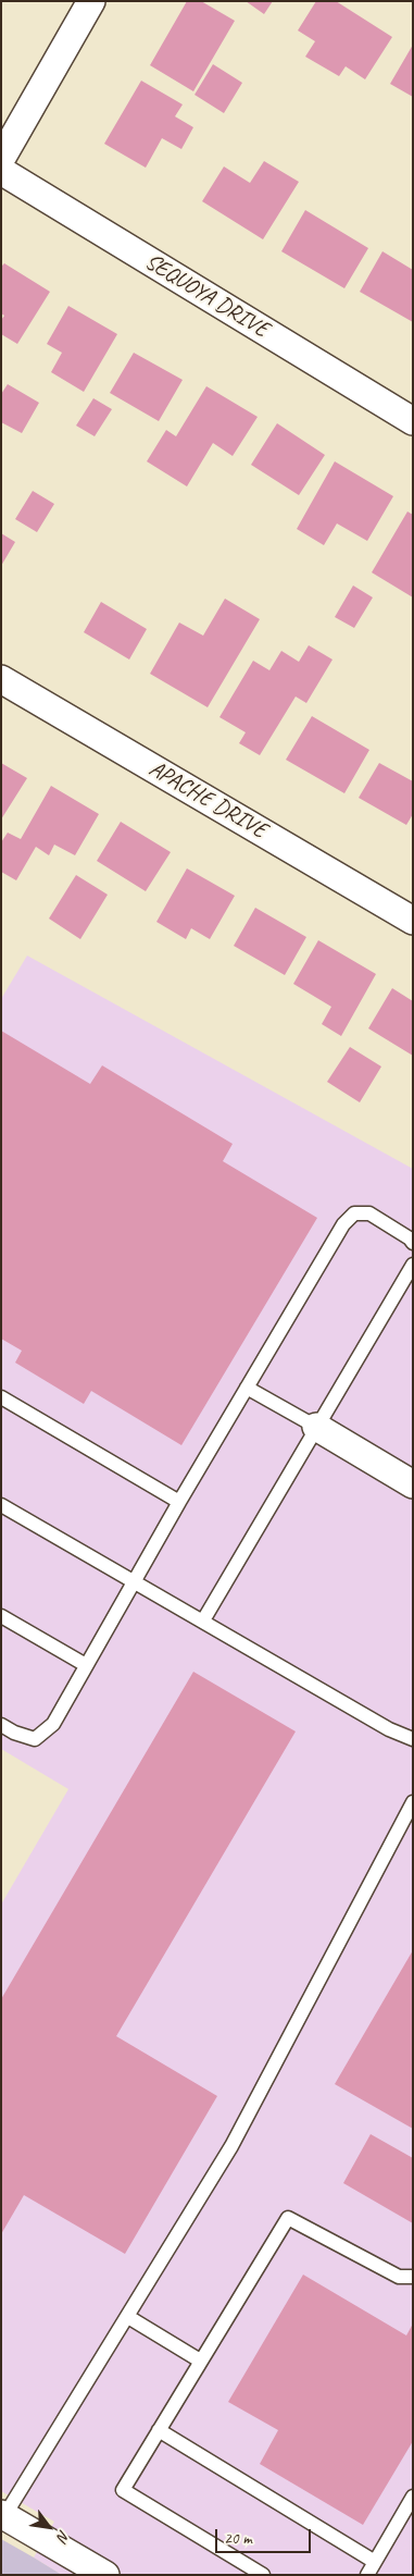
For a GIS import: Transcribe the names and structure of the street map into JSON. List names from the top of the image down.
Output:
{
  "streets": {
    "street": ["SEQUOYA DRIVE", "APACHE DRIVE"]
  },
  "scale_bar": "20 m",
  "north": "bottom right"
}
